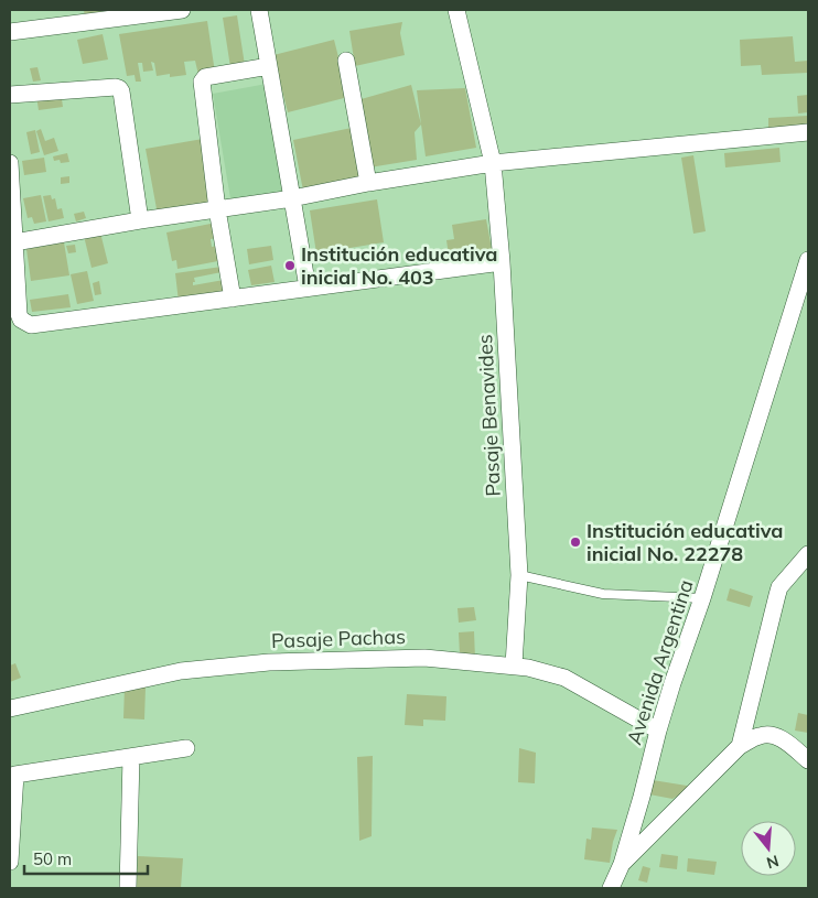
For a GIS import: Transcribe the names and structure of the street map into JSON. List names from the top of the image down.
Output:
{
  "streets": {
    "street": ["Pasaje Benavides", "Pasaje Pachas", "Avenida Argentina"]
  },
  "crossings": [
    ["Pasaje Benavides", "Pasaje Pachas"],
    ["Pasaje Pachas", "Avenida Argentina"]
  ],
  "places": ["Institución educativa inicial No. 403", "Institución educativa inicial No. 22278"],
  "scale_bar": "50 m",
  "north": "bottom"
}
